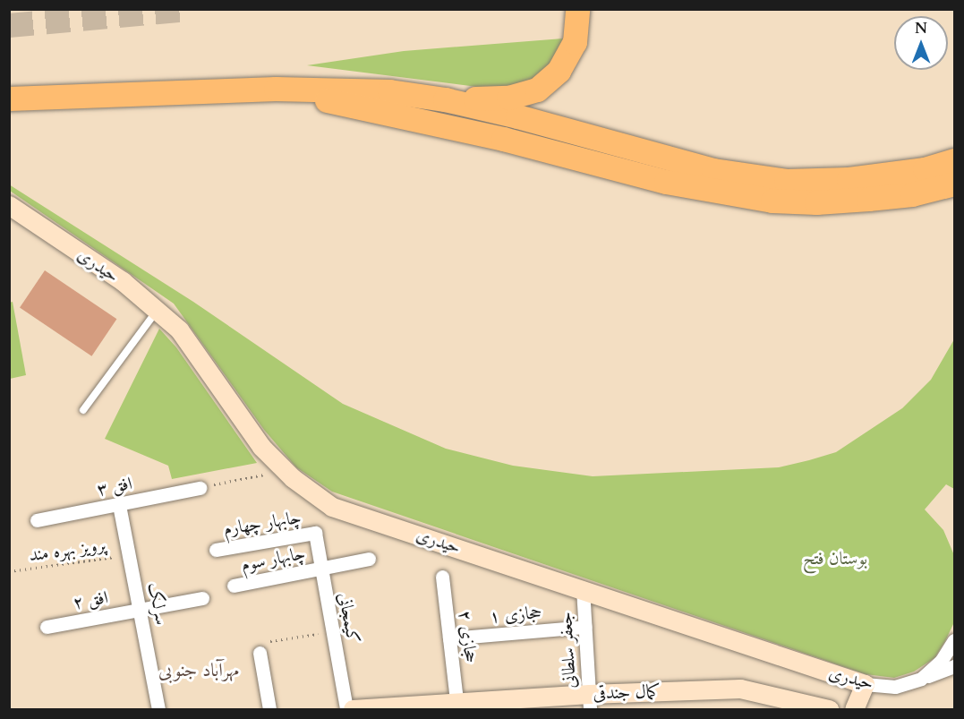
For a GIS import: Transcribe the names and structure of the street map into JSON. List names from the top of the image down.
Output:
{
  "streets": {
    "street": [
      "حیدری",
      "افق ۳",
      "چابهار چهارم",
      "چابهار سوم",
      "افق ۲",
      "سرلک",
      "حجازی ۱",
      "کیمجانی",
      "حجازی ۲",
      "جعفر سلطانی",
      "کمال جندقی"
    ],
    "path": ["پرویز بهره‌ مند"]
  },
  "crossings": [
    ["حیدری", "جعفر سلطانی"],
    ["افق ۳", "سرلک"],
    ["چابهار چهارم", "کیمجانی"],
    ["پرویز بهره‌ مند", "سرلک"],
    ["چابهار سوم", "کیمجانی"],
    ["افق ۲", "سرلک"],
    ["حجازی ۱", "حجازی ۲"],
    ["حجازی ۱", "جعفر سلطانی"],
    ["حجازی ۲", "کمال جندقی"],
    ["جعفر سلطانی", "کمال جندقی"]
  ],
  "districts": ["مهرآباد جنوبی"],
  "parks": ["بوستان فتح"],
  "north": "top"
}
